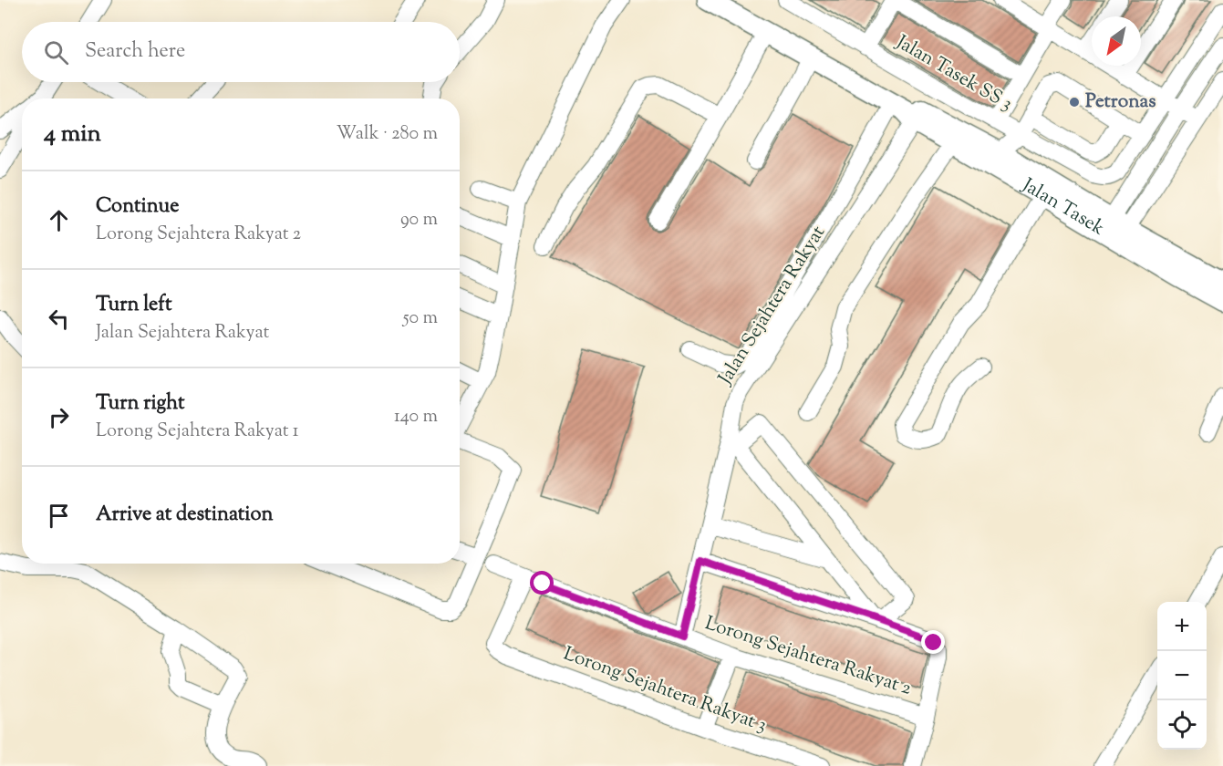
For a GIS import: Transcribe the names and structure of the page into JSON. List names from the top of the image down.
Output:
{
  "streets": {
    "main road": ["Jalan Tasek"],
    "street": [
      "Jalan Tasek SS 3",
      "Jalan Sejahtera Rakyat",
      "Lorong Sejahtera Rakyat 2",
      "Lorong Sejahtera Rakyat 3"
    ]
  },
  "crossings": [
    ["Jalan Tasek", "Jalan Sejahtera Rakyat"],
    ["Jalan Sejahtera Rakyat", "Lorong Sejahtera Rakyat 2"],
    ["Lorong Sejahtera Rakyat 2", "Lorong Sejahtera Rakyat 3"]
  ],
  "places": ["Petronas"],
  "north": "bottom left",
  "page": {
    "search": "Search here",
    "heading": ["4 min", "Walk · 280 m"],
    "list": [
      ["Continue", "Lorong Sejahtera Rakyat 2", "90 m"],
      ["Turn left", "Jalan Sejahtera Rakyat", "50 m"],
      ["Turn right", "Lorong Sejahtera Rakyat 1", "140 m"],
      "Arrive at destination"
    ],
    "map_buttons": ["+", "−"]
  }
}
